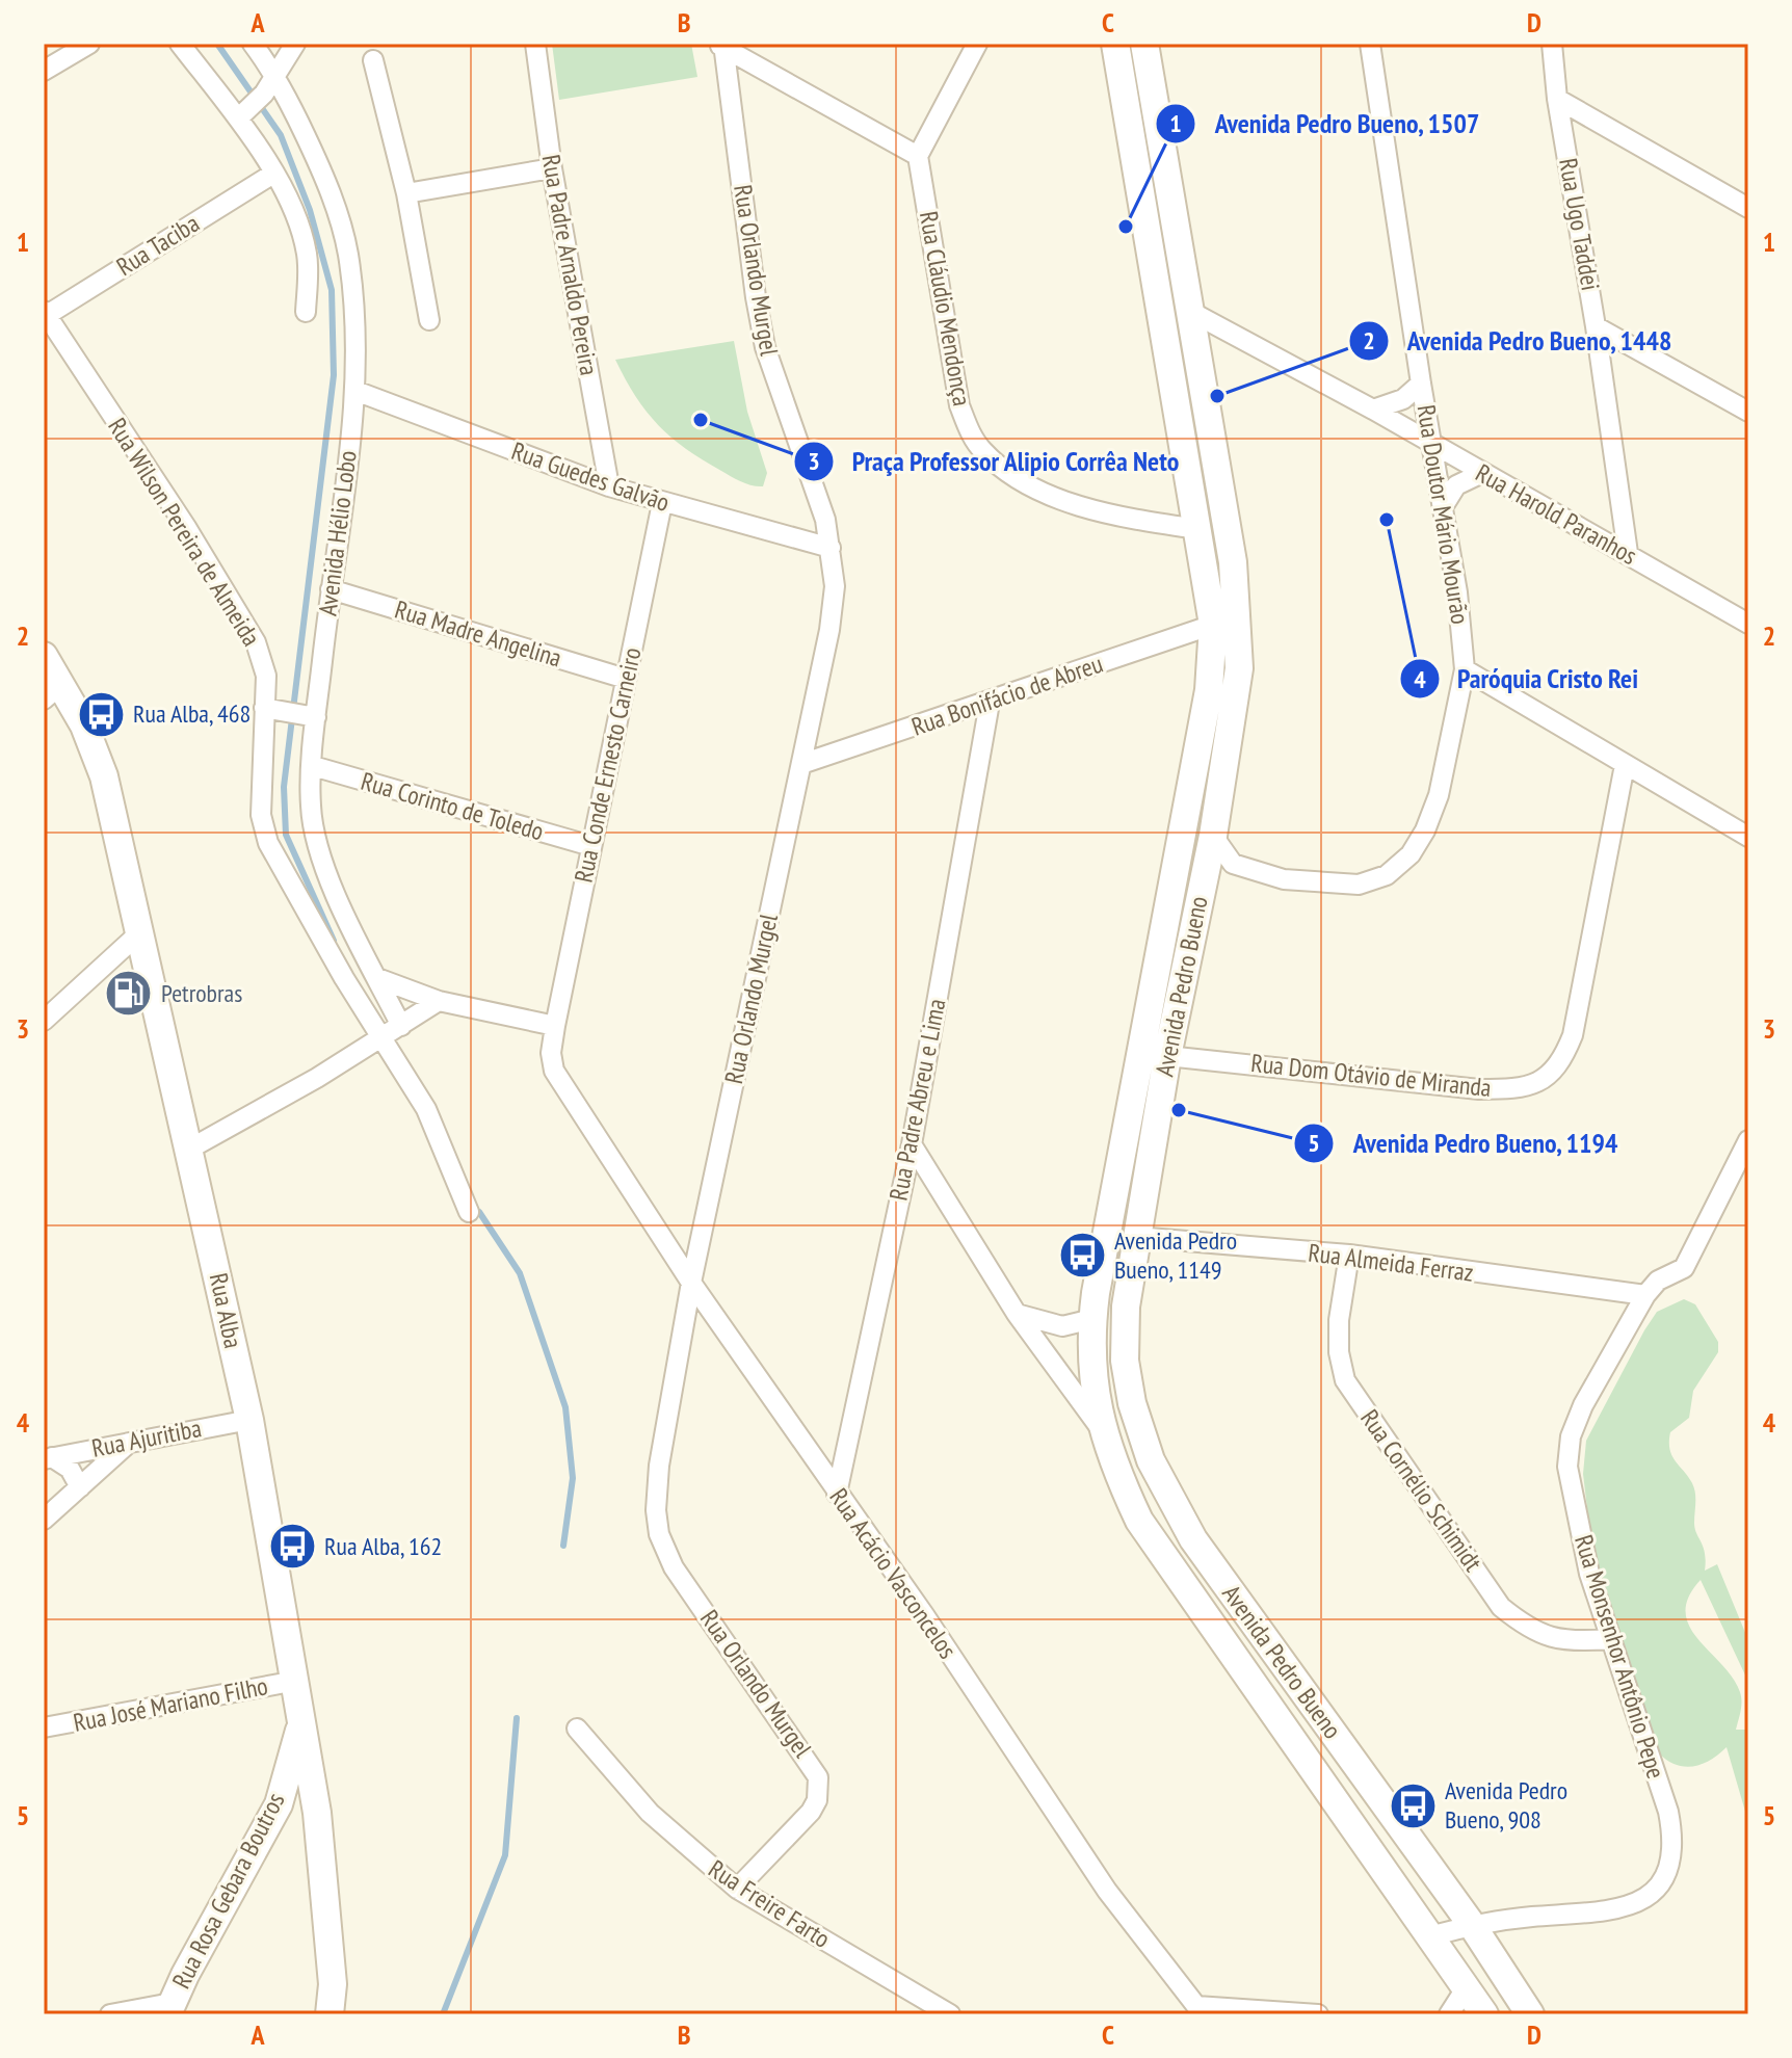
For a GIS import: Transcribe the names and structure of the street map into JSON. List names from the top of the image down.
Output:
{
  "streets": {
    "main road": ["Avenida Pedro Bueno", "Rua Alba", "Rua Rosa Gebara Boutros"],
    "street": [
      "Rua Ugo Taddei",
      "Rua Taciba",
      "Rua Padre Arnaldo Pereira",
      "Rua Orlando Murgel",
      "Rua Cláudio Mendonça",
      "Rua Guedes Galvão",
      "Rua Doutor Mário Mourão",
      "Rua Harold Paranhos",
      "Rua Wilson Pereira de Almeida",
      "Avenida Hélio Lobo",
      "Rua Madre Angelina",
      "Rua Bonifácio de Abreu",
      "Rua Conde Ernesto Carneiro",
      "Rua Corinto de Toledo",
      "Rua Dom Otávio de Miranda",
      "Rua Padre Abreu e Lima",
      "Rua Almeida Ferraz",
      "Rua Ajuritiba",
      "Rua Cornélio Schimidt",
      "Rua Acácio Vasconcelos",
      "Rua Monsenhor Antônio Pepe",
      "Rua José Mariano Filho",
      "Rua Freire Farto"
    ]
  },
  "crossings": [
    ["Rua Ugo Taddei", "Rua Harold Paranhos"],
    ["Rua Taciba", "Rua Wilson Pereira de Almeida"],
    ["Rua Padre Arnaldo Pereira", "Rua Guedes Galvão"],
    ["Rua Orlando Murgel", "Rua Guedes Galvão"],
    ["Rua Orlando Murgel", "Rua Bonifácio de Abreu"],
    ["Rua Orlando Murgel", "Rua Acácio Vasconcelos"],
    ["Rua Orlando Murgel", "Rua Freire Farto"],
    ["Rua Cláudio Mendonça", "Avenida Pedro Bueno"],
    ["Rua Guedes Galvão", "Avenida Hélio Lobo"],
    ["Rua Guedes Galvão", "Rua Conde Ernesto Carneiro"],
    ["Rua Doutor Mário Mourão", "Rua Harold Paranhos"],
    ["Rua Doutor Mário Mourão", "Avenida Pedro Bueno"],
    ["Rua Harold Paranhos", "Avenida Pedro Bueno"],
    ["Avenida Hélio Lobo", "Rua Madre Angelina"],
    ["Avenida Hélio Lobo", "Rua Corinto de Toledo"],
    ["Rua Madre Angelina", "Rua Conde Ernesto Carneiro"],
    ["Rua Bonifácio de Abreu", "Avenida Pedro Bueno"],
    ["Rua Bonifácio de Abreu", "Rua Padre Abreu e Lima"],
    ["Rua Conde Ernesto Carneiro", "Rua Corinto de Toledo"],
    ["Rua Conde Ernesto Carneiro", "Rua Acácio Vasconcelos"],
    ["Avenida Pedro Bueno", "Rua Dom Otávio de Miranda"],
    ["Avenida Pedro Bueno", "Rua Almeida Ferraz"],
    ["Avenida Pedro Bueno", "Rua Monsenhor Antônio Pepe"],
    ["Rua Padre Abreu e Lima", "Rua Acácio Vasconcelos"],
    ["Rua Almeida Ferraz", "Rua Cornélio Schimidt"],
    ["Rua Almeida Ferraz", "Rua Monsenhor Antônio Pepe"],
    ["Rua Alba", "Rua Ajuritiba"],
    ["Rua Alba", "Rua José Mariano Filho"],
    ["Rua Alba", "Rua Rosa Gebara Boutros"],
    ["Rua Cornélio Schimidt", "Rua Monsenhor Antônio Pepe"]
  ],
  "places": {
    "other": [
      "Avenida Pedro Bueno, 1507",
      "Avenida Pedro Bueno, 1448",
      "Praça Professor Alipio Corrêa Neto",
      "Paróquia Cristo Rei",
      "Avenida Pedro Bueno, 1194"
    ],
    "bus stop": [
      "Rua Alba, 468",
      "Avenida Pedro Bueno, 1149",
      "Rua Alba, 162",
      "Avenida Pedro Bueno, 908"
    ],
    "fuel station": ["Petrobras"]
  },
  "grid": {
    "columns": [
      "A",
      "B",
      "C",
      "D"
    ],
    "rows": [
      "1",
      "2",
      "3",
      "4",
      "5"
    ]
  }
}
